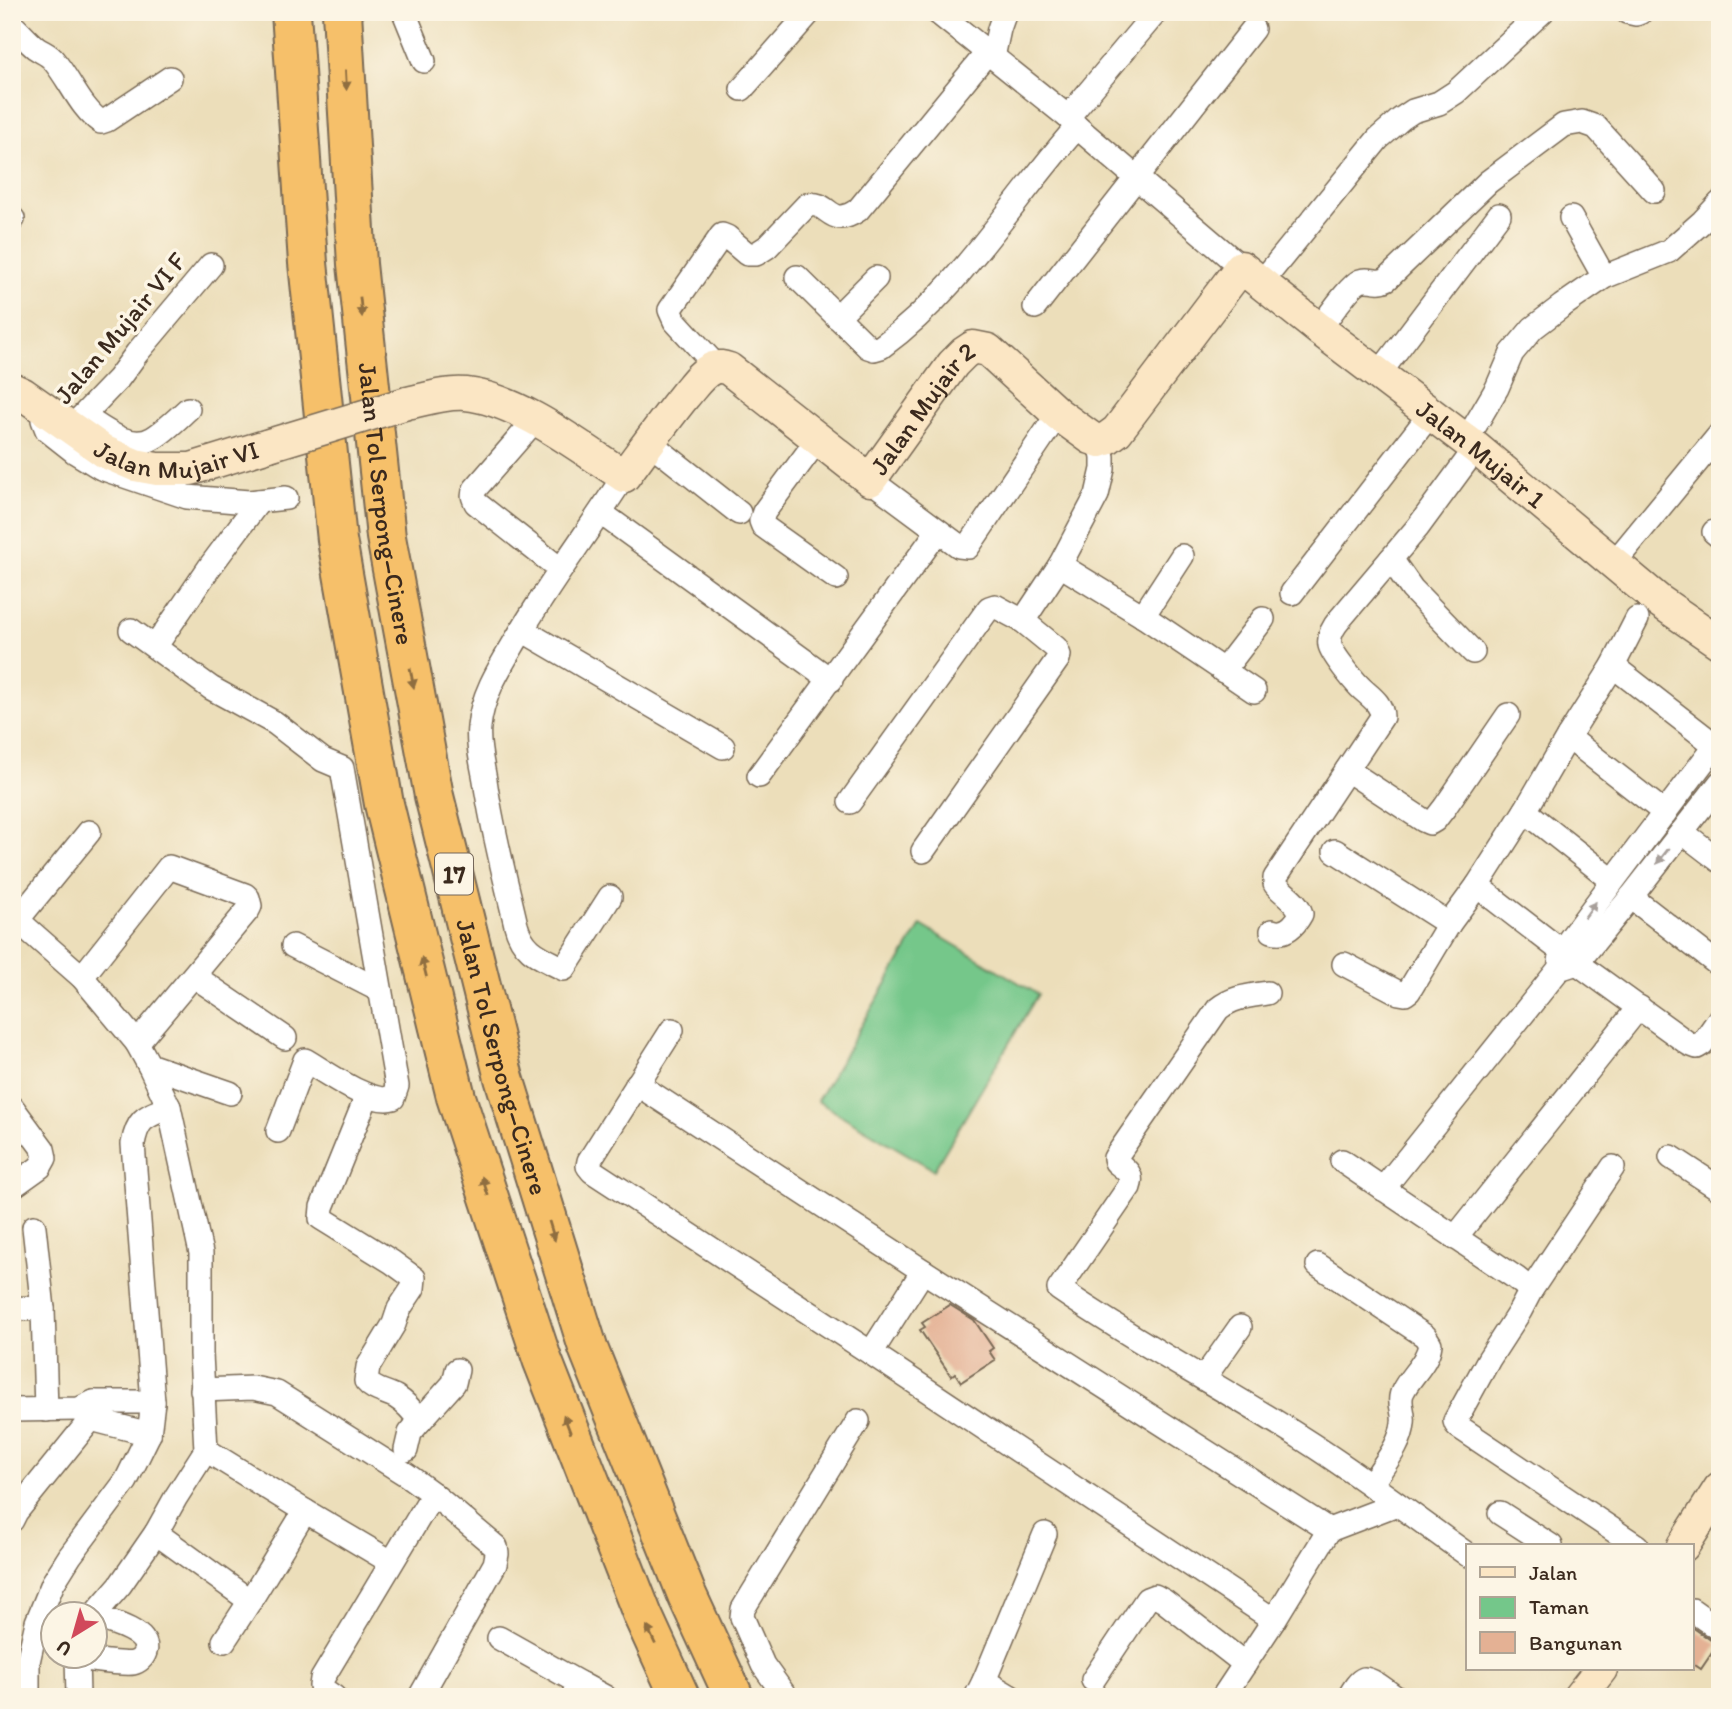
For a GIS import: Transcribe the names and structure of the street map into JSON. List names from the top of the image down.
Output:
{
  "streets": {
    "highway": ["Jalan Tol Serpong–Cinere", "17"],
    "street": [
      "Jalan Mujair VI F",
      "Jalan Mujair 2",
      "Jalan Mujair VI",
      "Jalan Mujair 1"
    ]
  },
  "crossings": [
    ["Jalan Mujair VI F", "Jalan Mujair VI"]
  ],
  "legend": ["Jalan", "Taman", "Bangunan"],
  "north": "bottom left"
}
